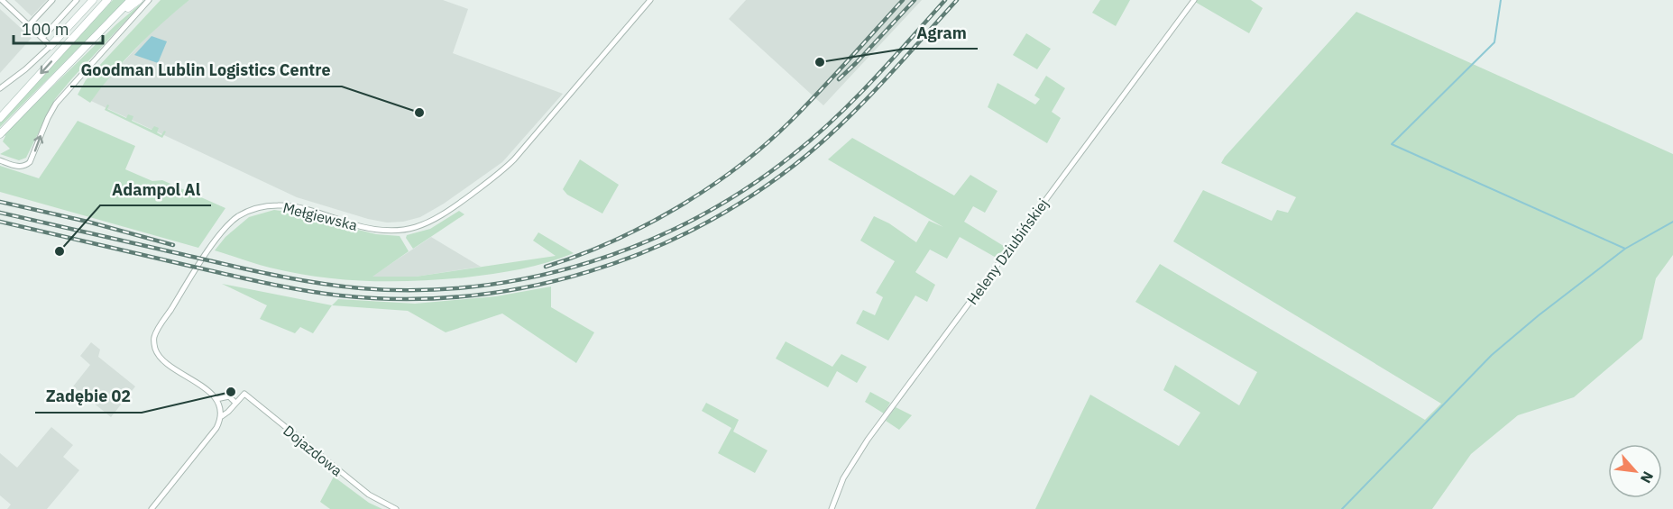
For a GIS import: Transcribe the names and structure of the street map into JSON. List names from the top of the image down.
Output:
{
  "streets": {
    "street": ["Mełgiewska", "Heleny Dziubińskiej", "Dojazdowa"]
  },
  "places": [
    "Agram",
    "Goodman Lublin Logistics Centre",
    "Adampol Al",
    "Zadębie 02"
  ],
  "scale_bar": "100 m",
  "north": "bottom right"
}
